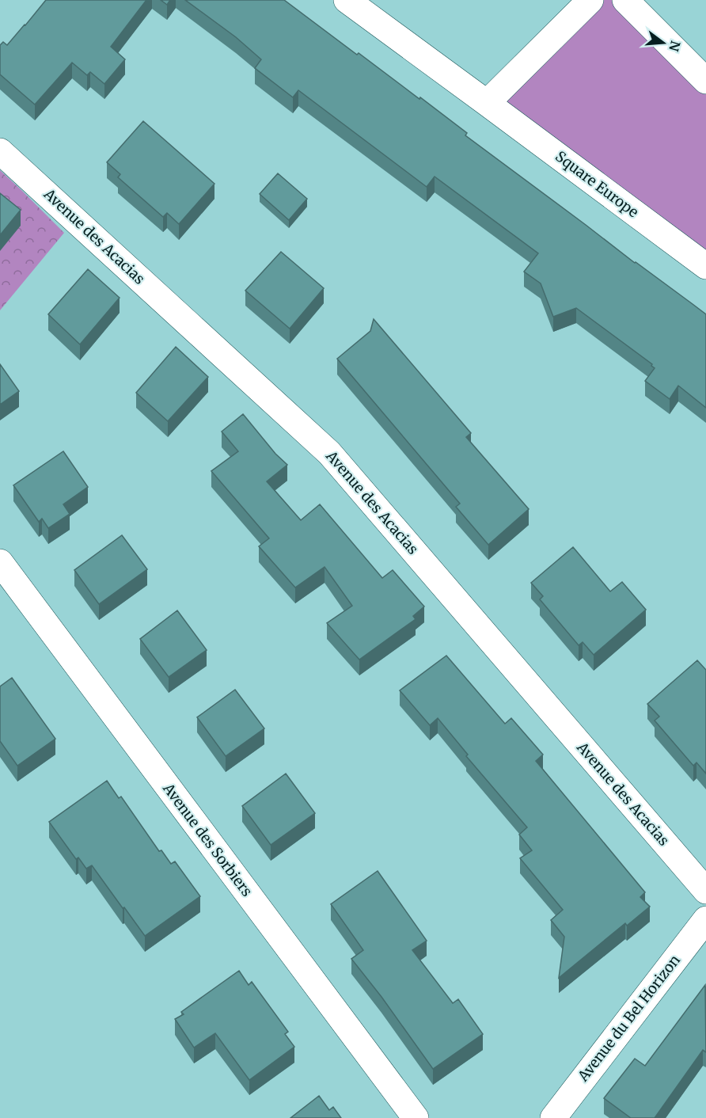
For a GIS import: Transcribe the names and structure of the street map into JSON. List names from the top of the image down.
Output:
{
  "streets": {
    "street": [
      "Square Europe",
      "Avenue des Acacias",
      "Avenue des Sorbiers",
      "Avenue du Bel Horizon"
    ]
  },
  "north": "right"
}
